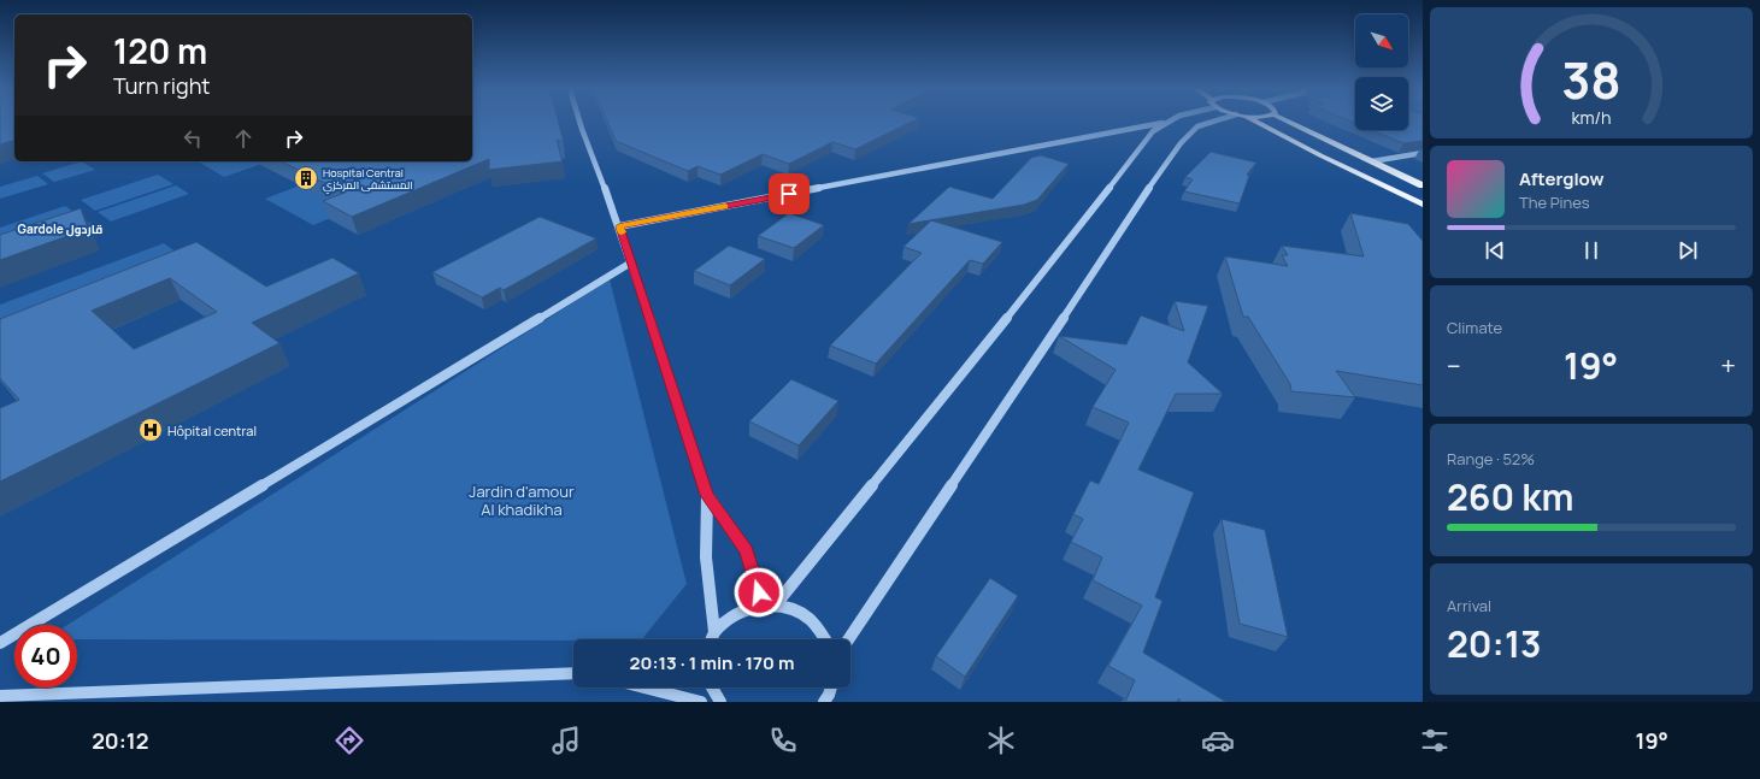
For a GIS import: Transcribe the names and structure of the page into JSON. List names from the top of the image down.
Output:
{
  "districts": ["Gardole قاردول"],
  "parks": ["Jardin d'amour Al khadikha"],
  "places": {
    "building": ["Hospital Central المستشفى المركزي"],
    "hospital": ["Hôpital central"]
  },
  "north": "bottom right",
  "page": {
    "turn": ["120 m", "Turn right"],
    "song": ["Afterglow", "The Pines"],
    "tile": [
      "Climate",
      ["Range · 52%", "260 km"],
      ["Arrival", "20:13"]
    ],
    "heat": ["−", "19°", "+"],
    "limit": "40",
    "trip": "20:13 · 1 min · 170 m",
    "tabs": ["20:12", "19°"],
    "gauge": ["38", "km/h"]
  }
}
